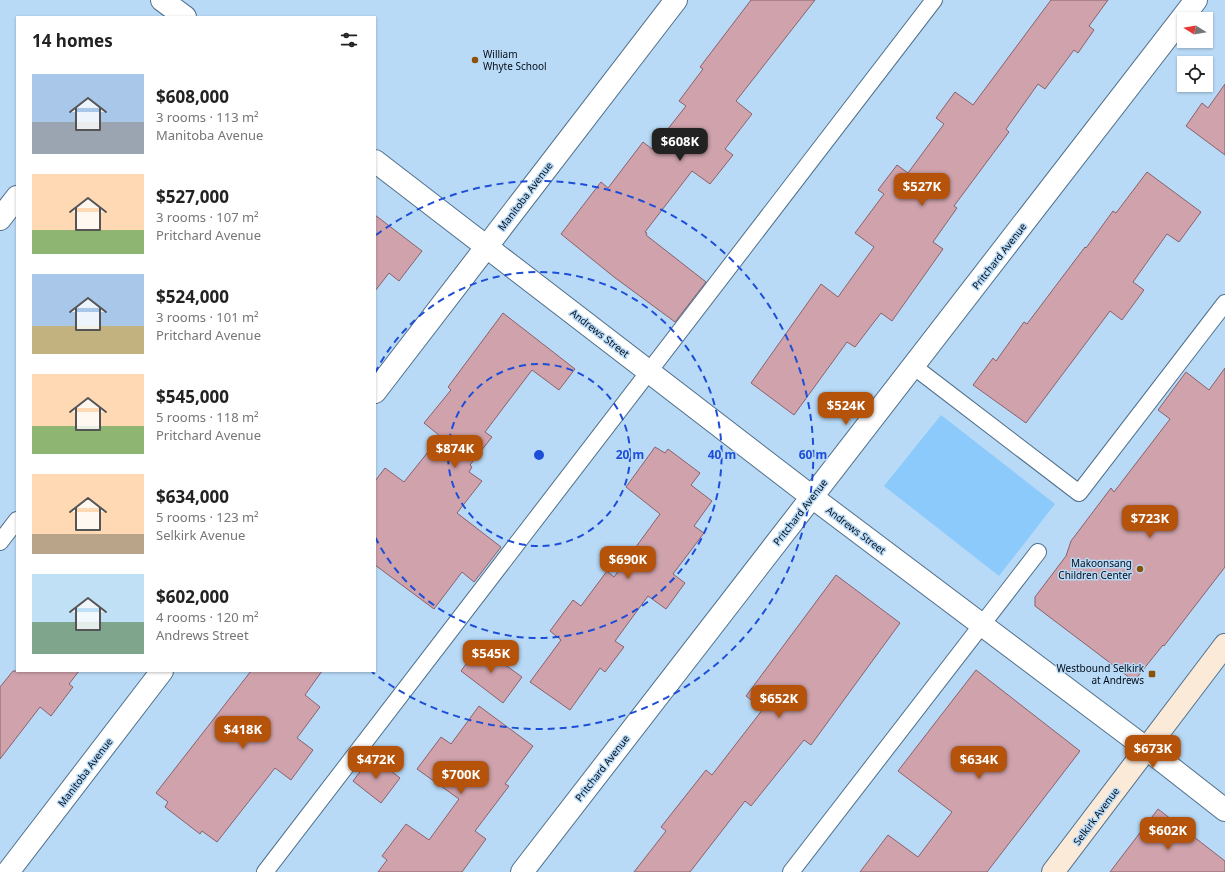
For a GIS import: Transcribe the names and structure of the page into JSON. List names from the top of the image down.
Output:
{
  "streets": {
    "main road": ["Selkirk Avenue"],
    "street": ["Manitoba Avenue", "Pritchard Avenue", "Andrews Street"]
  },
  "crossings": [
    ["Manitoba Avenue", "Andrews Street"],
    ["Pritchard Avenue", "Andrews Street"],
    ["Andrews Street", "Selkirk Avenue"]
  ],
  "places": {
    "other": ["William Whyte School", "Makoonsang Children Center"],
    "transit": ["Westbound Selkirk at Andrews"]
  },
  "north": "left",
  "page": {
    "heading": "14 homes",
    "list": [
      {
        "name": "$608,000",
        "note": "3 rooms · 113 m² · Manitoba Avenue"
      },
      {
        "name": "$527,000",
        "note": "3 rooms · 107 m² · Pritchard Avenue"
      },
      {
        "name": "$524,000",
        "note": "3 rooms · 101 m² · Pritchard Avenue"
      },
      {
        "name": "$545,000",
        "note": "5 rooms · 118 m² · Pritchard Avenue"
      },
      {
        "name": "$634,000",
        "note": "5 rooms · 123 m² · Selkirk Avenue"
      },
      {
        "name": "$602,000",
        "note": "4 rooms · 120 m² · Andrews Street"
      }
    ],
    "price": [
      "$608K",
      "$527K",
      "$524K",
      "$874K",
      "$723K",
      "$690K",
      "$545K",
      "$652K",
      "$418K",
      "$673K",
      "$472K",
      "$634K",
      "$700K",
      "$602K"
    ]
  },
  "rings": ["20 m", "40 m", "60 m"]
}
